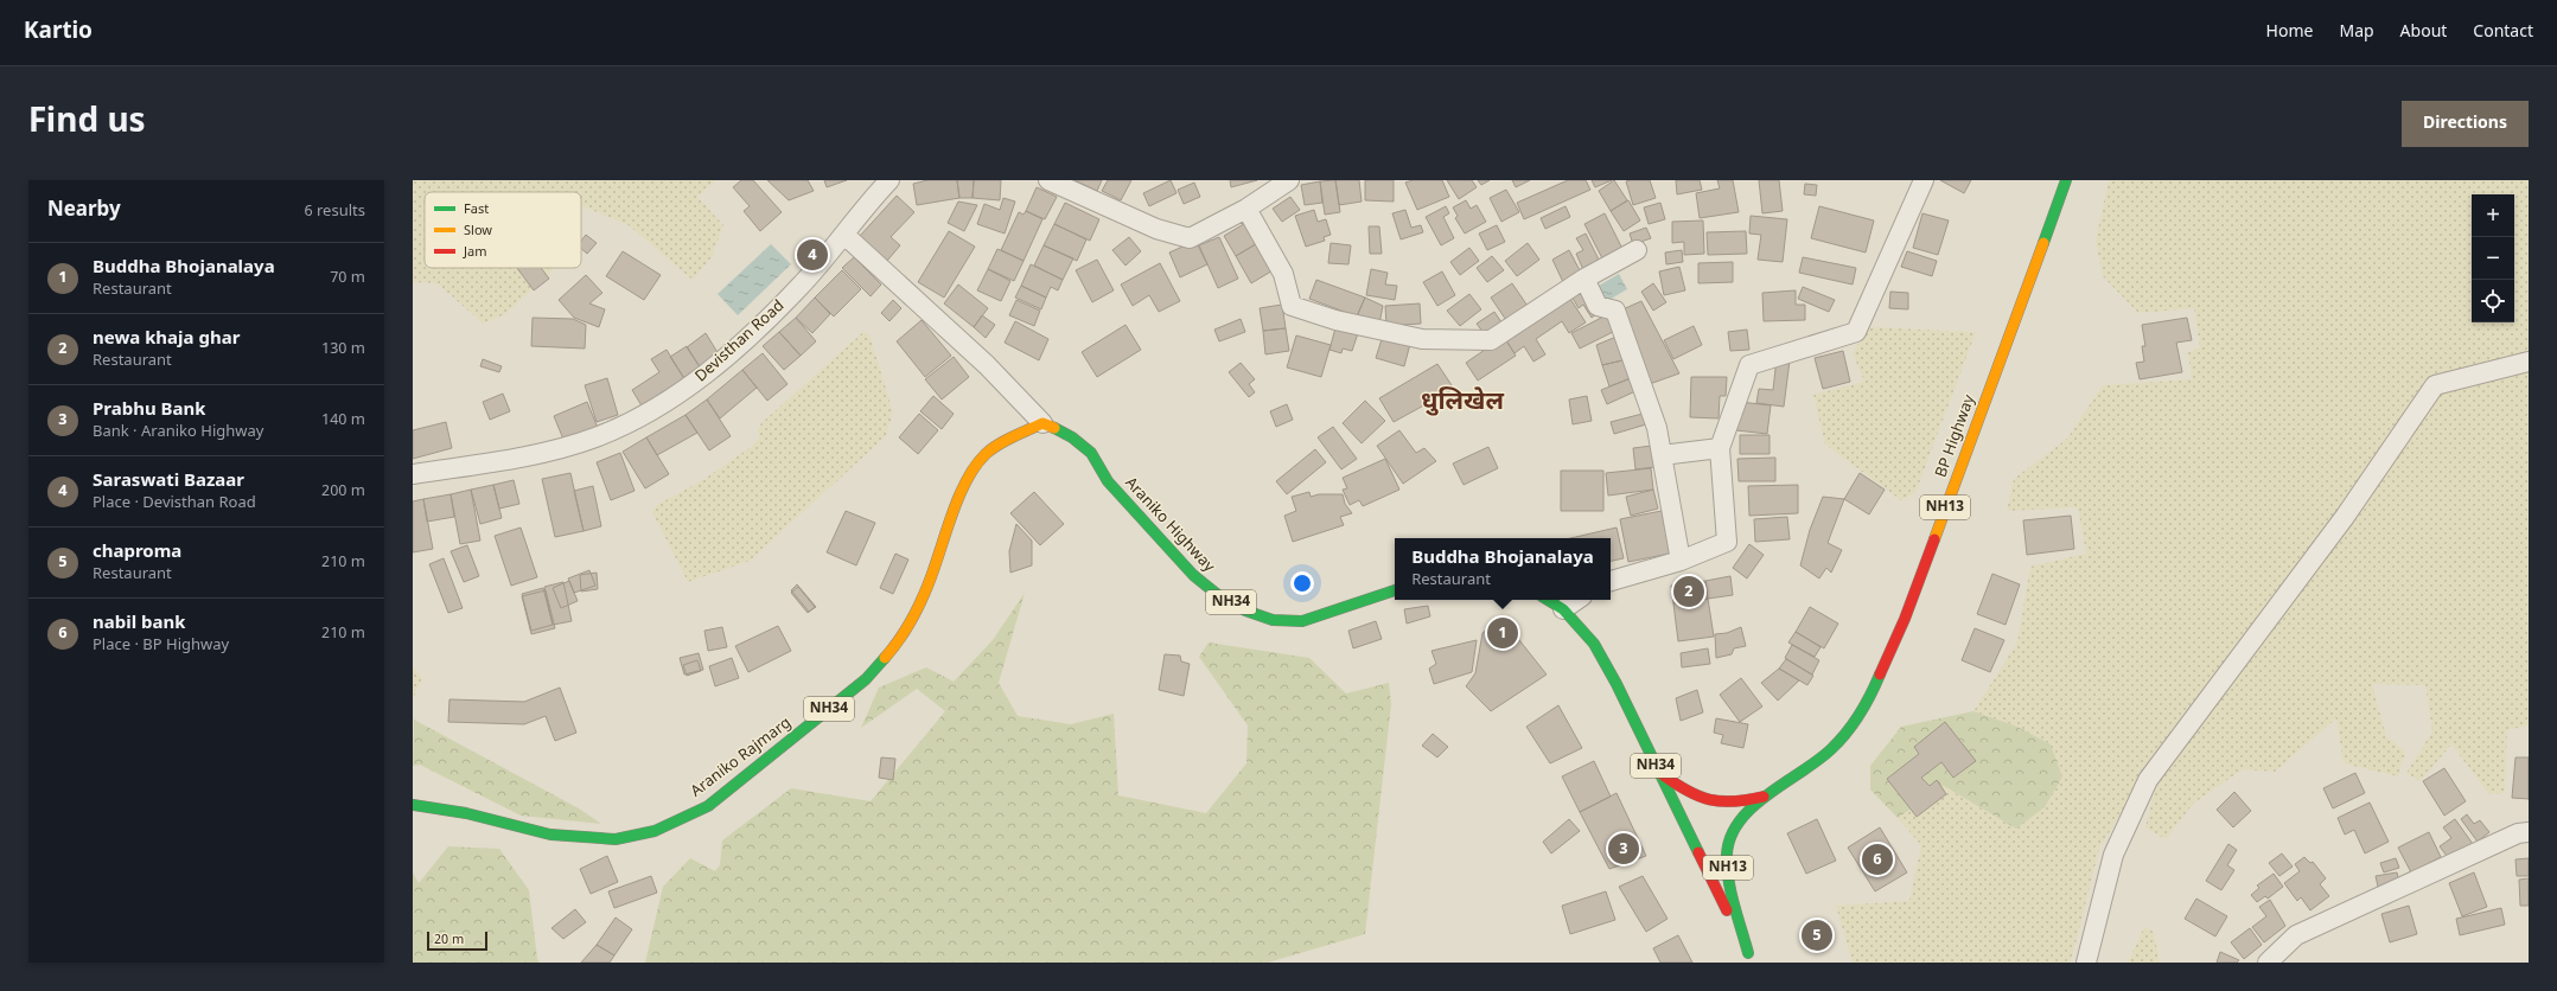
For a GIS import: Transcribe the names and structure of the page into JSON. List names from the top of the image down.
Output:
{
  "streets": {
    "highway": [
      "BP Highway",
      "NH13",
      "Araniko Highway",
      "NH34",
      "Araniko Rajmarg"
    ],
    "street": ["Devisthan Road"]
  },
  "crossings": [
    ["BP Highway", "NH34"],
    ["Araniko Highway", "Araniko Rajmarg"]
  ],
  "districts": ["धुलिखेल"],
  "legend": ["Fast", "Slow", "Jam"],
  "scale_bar": "20 m",
  "page": {
    "header": "Kartio",
    "nav": [
      "Home",
      "Map",
      "About",
      "Contact"
    ],
    "buttons": "Directions",
    "title": "Find us",
    "heading": ["Nearby", "6 results"],
    "map_buttons": ["+", "−"],
    "pins": [
      "4",
      "2",
      "1",
      "3",
      "6",
      "5"
    ],
    "list": [
      {
        "mark": "1",
        "name": "Buddha Bhojanalaya",
        "note": "Restaurant",
        "value": "70 m"
      },
      {
        "mark": "2",
        "name": "newa khaja ghar",
        "note": "Restaurant",
        "value": "130 m"
      },
      {
        "mark": "3",
        "name": "Prabhu Bank",
        "note": "Bank · Araniko Highway",
        "value": "140 m"
      },
      {
        "mark": "4",
        "name": "Saraswati Bazaar",
        "note": "Place · Devisthan Road",
        "value": "200 m"
      },
      {
        "mark": "5",
        "name": "chaproma",
        "note": "Restaurant",
        "value": "210 m"
      },
      {
        "mark": "6",
        "name": "nabil bank",
        "note": "Place · BP Highway",
        "value": "210 m"
      }
    ],
    "popup": ["Buddha Bhojanalaya", "Restaurant"],
    "scale": "20 m"
  }
}
